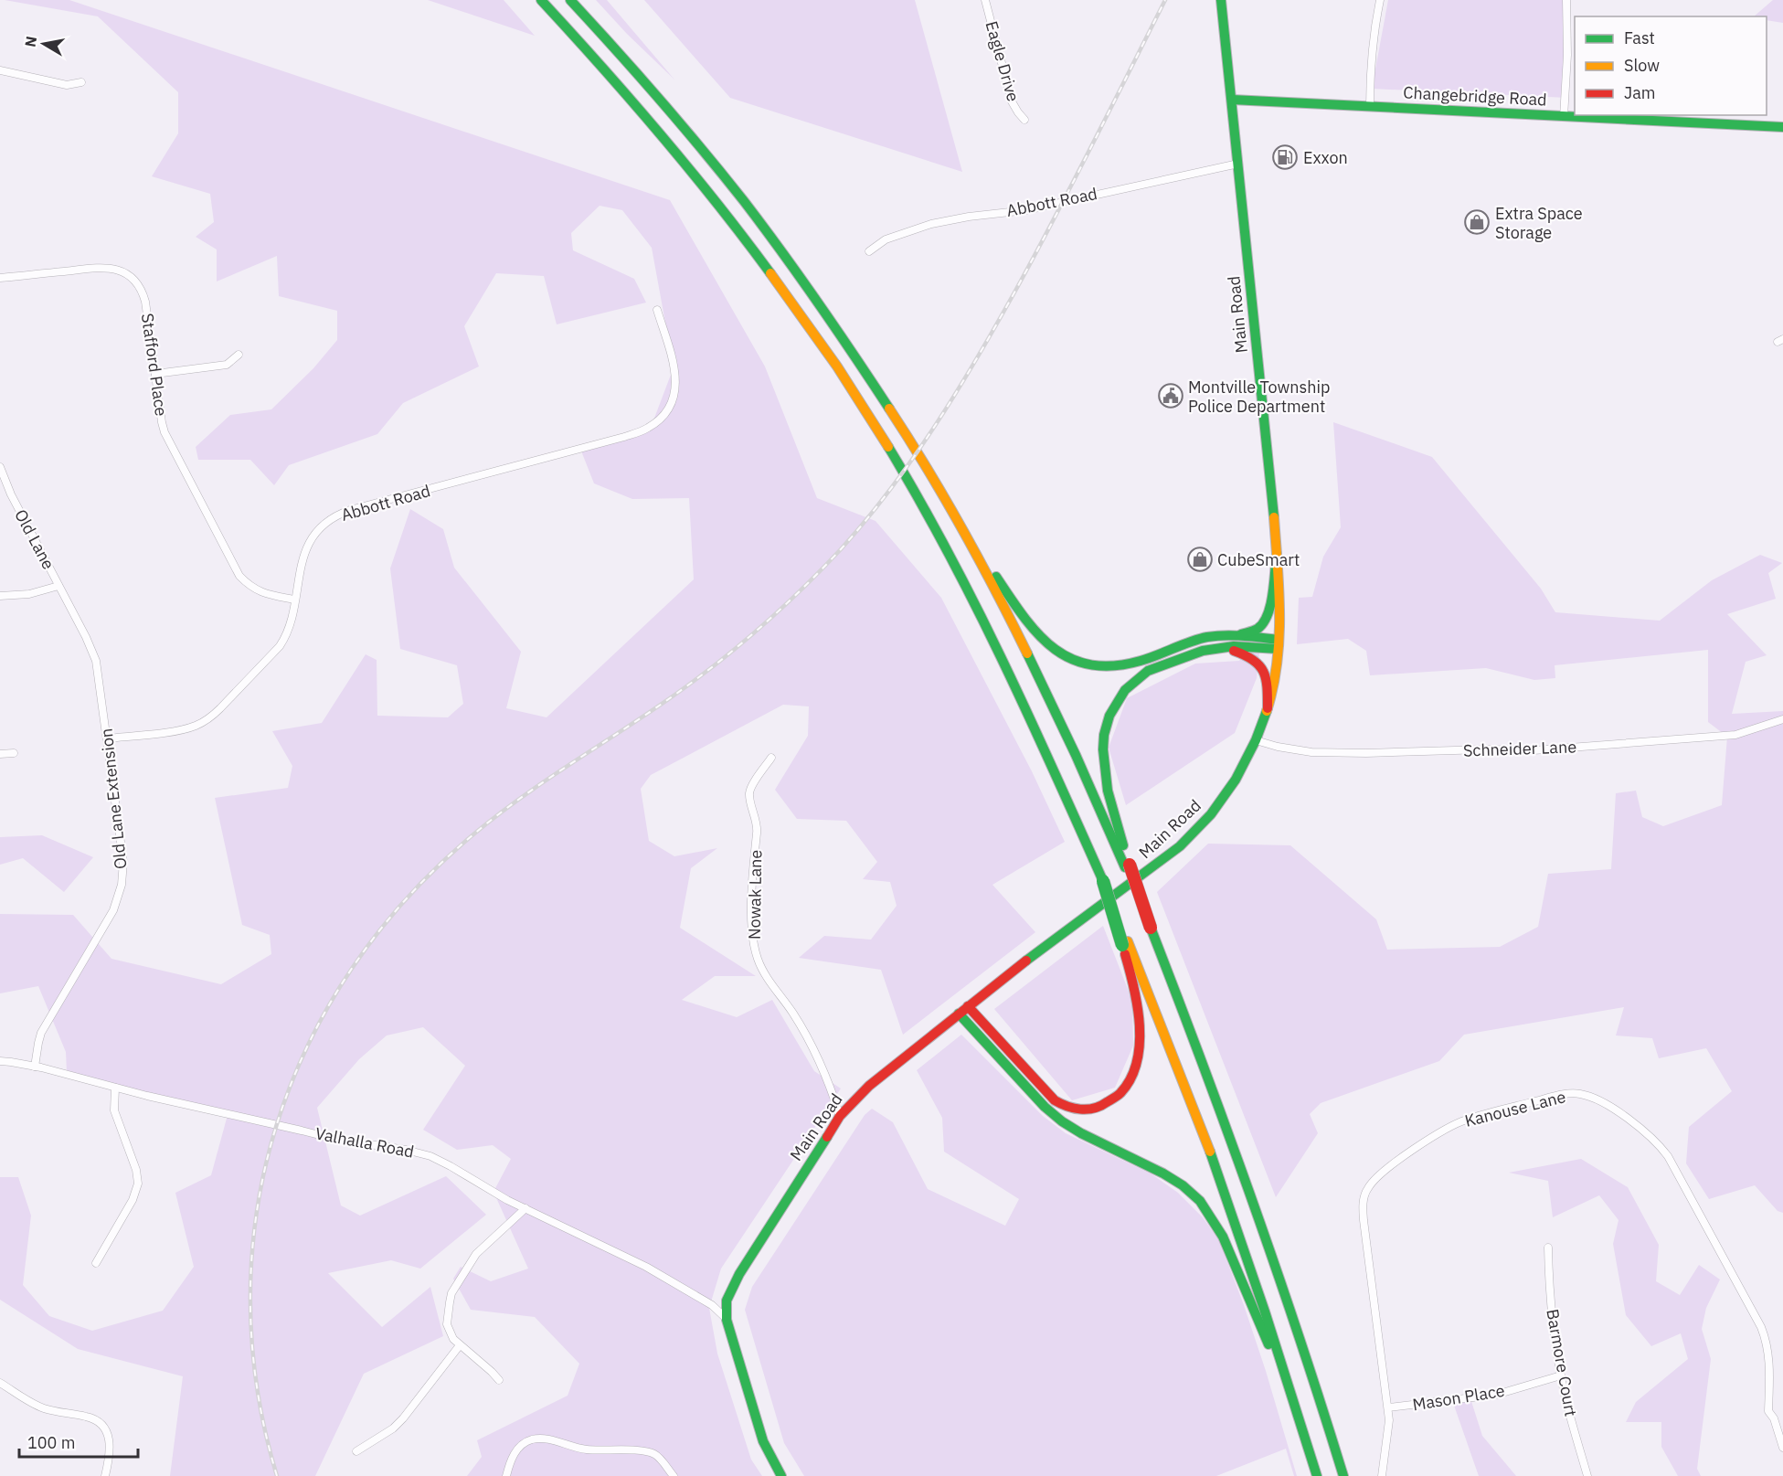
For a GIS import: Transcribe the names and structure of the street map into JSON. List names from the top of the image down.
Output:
{
  "streets": {
    "main road": ["Changebridge Road", "Main Road"],
    "street": [
      "Eagle Drive",
      "Abbott Road",
      "Stafford Place",
      "Old Lane",
      "Schneider Lane",
      "Old Lane Extension",
      "Nowak Lane",
      "Kanouse Lane",
      "Valhalla Road",
      "Barmore Court",
      "Mason Place"
    ]
  },
  "crossings": [
    ["Changebridge Road", "Main Road"],
    ["Abbott Road", "Main Road"],
    ["Abbott Road", "Stafford Place"],
    ["Abbott Road", "Old Lane Extension"],
    ["Main Road", "Schneider Lane"],
    ["Main Road", "Nowak Lane"],
    ["Main Road", "Valhalla Road"],
    ["Old Lane", "Old Lane Extension"],
    ["Old Lane Extension", "Valhalla Road"],
    ["Kanouse Lane", "Mason Place"],
    ["Barmore Court", "Mason Place"]
  ],
  "places": {
    "fuel station": ["Exxon"],
    "shop": ["Extra Space Storage", "CubeSmart"],
    "public building": ["Montville Township Police Department"]
  },
  "legend": ["Fast", "Slow", "Jam"],
  "scale_bar": "100 m",
  "north": "left"
}
